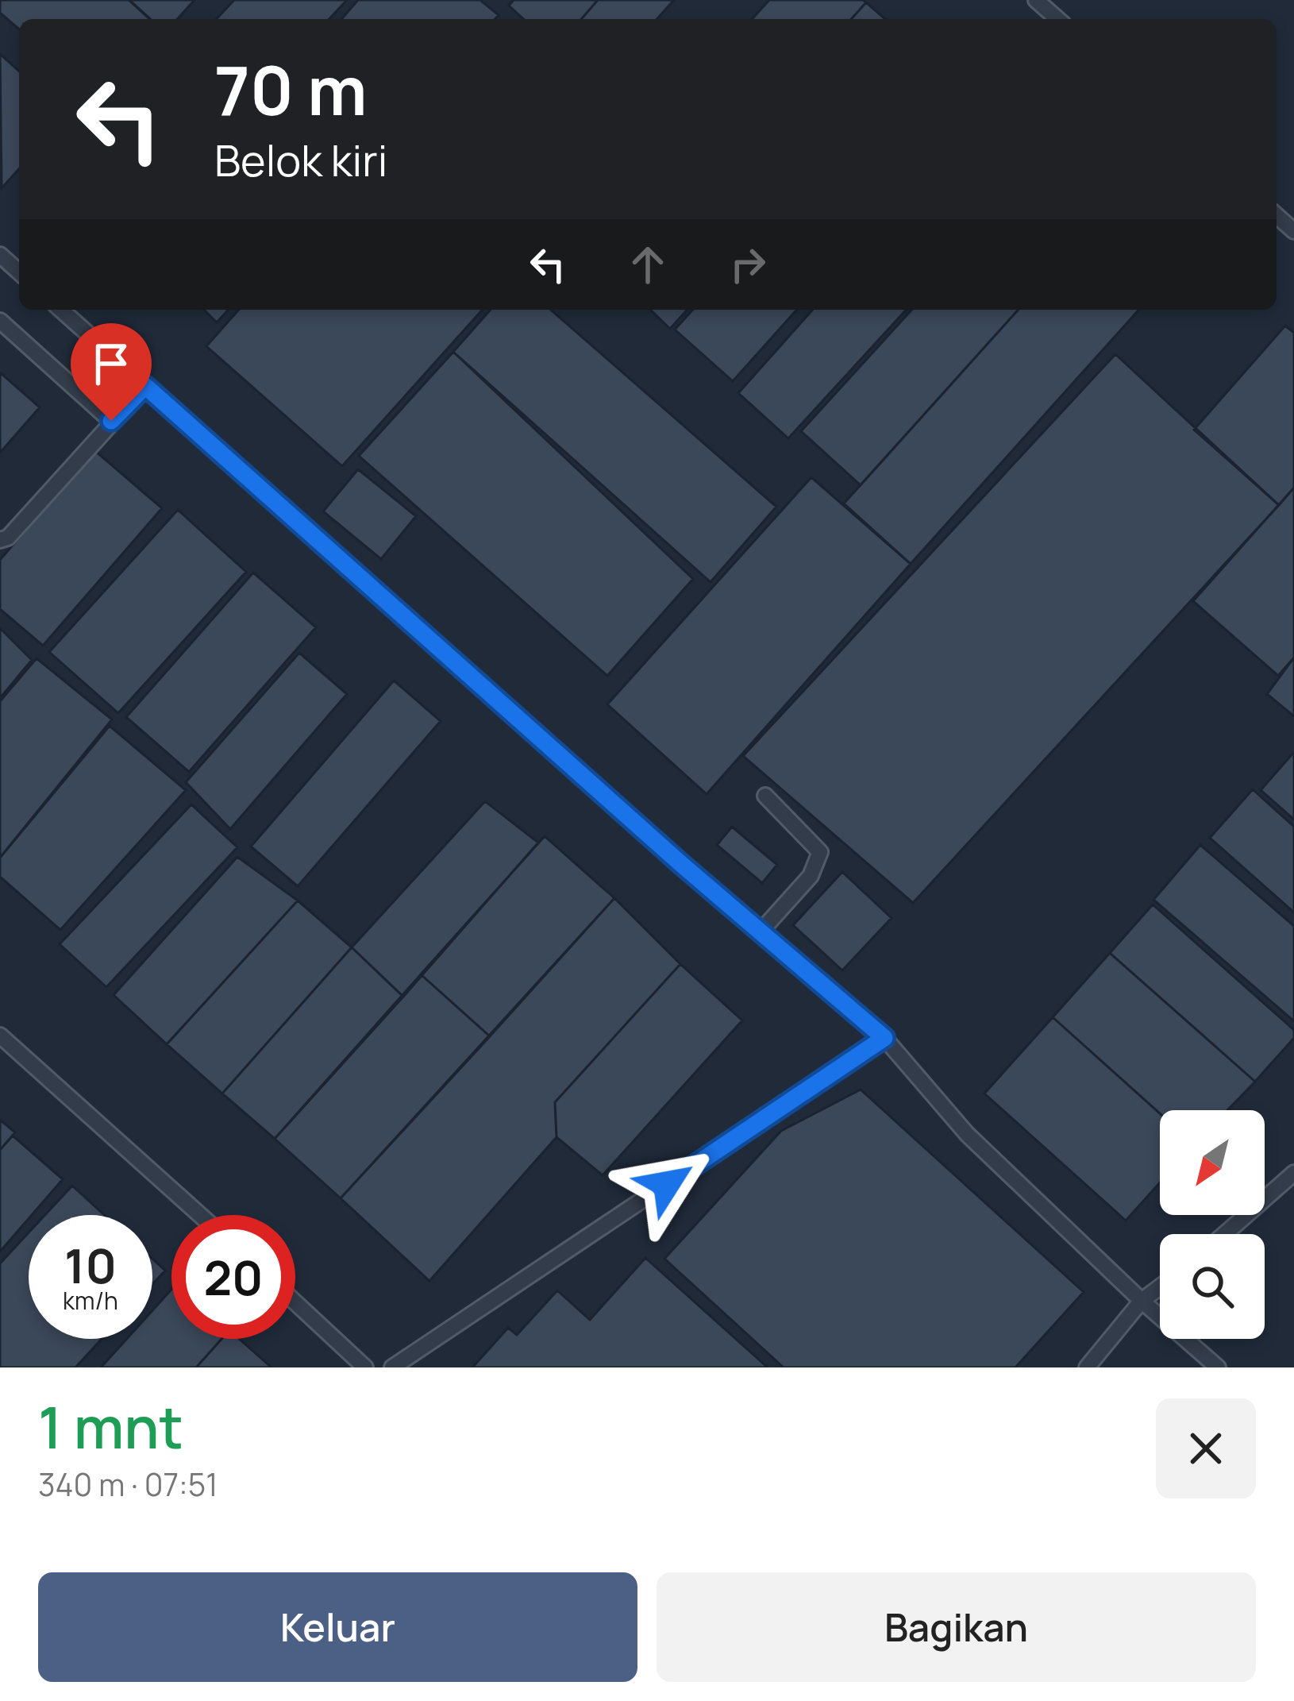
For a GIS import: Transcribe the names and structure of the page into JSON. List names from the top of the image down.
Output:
{
  "north": "bottom left",
  "page": {
    "turn": ["70 m", "Belok kiri"],
    "speed": "10 km/h",
    "limit": "20",
    "heading": ["1 mnt", "340 m · 07:51"],
    "buttons": ["Keluar", "Bagikan"]
  }
}
